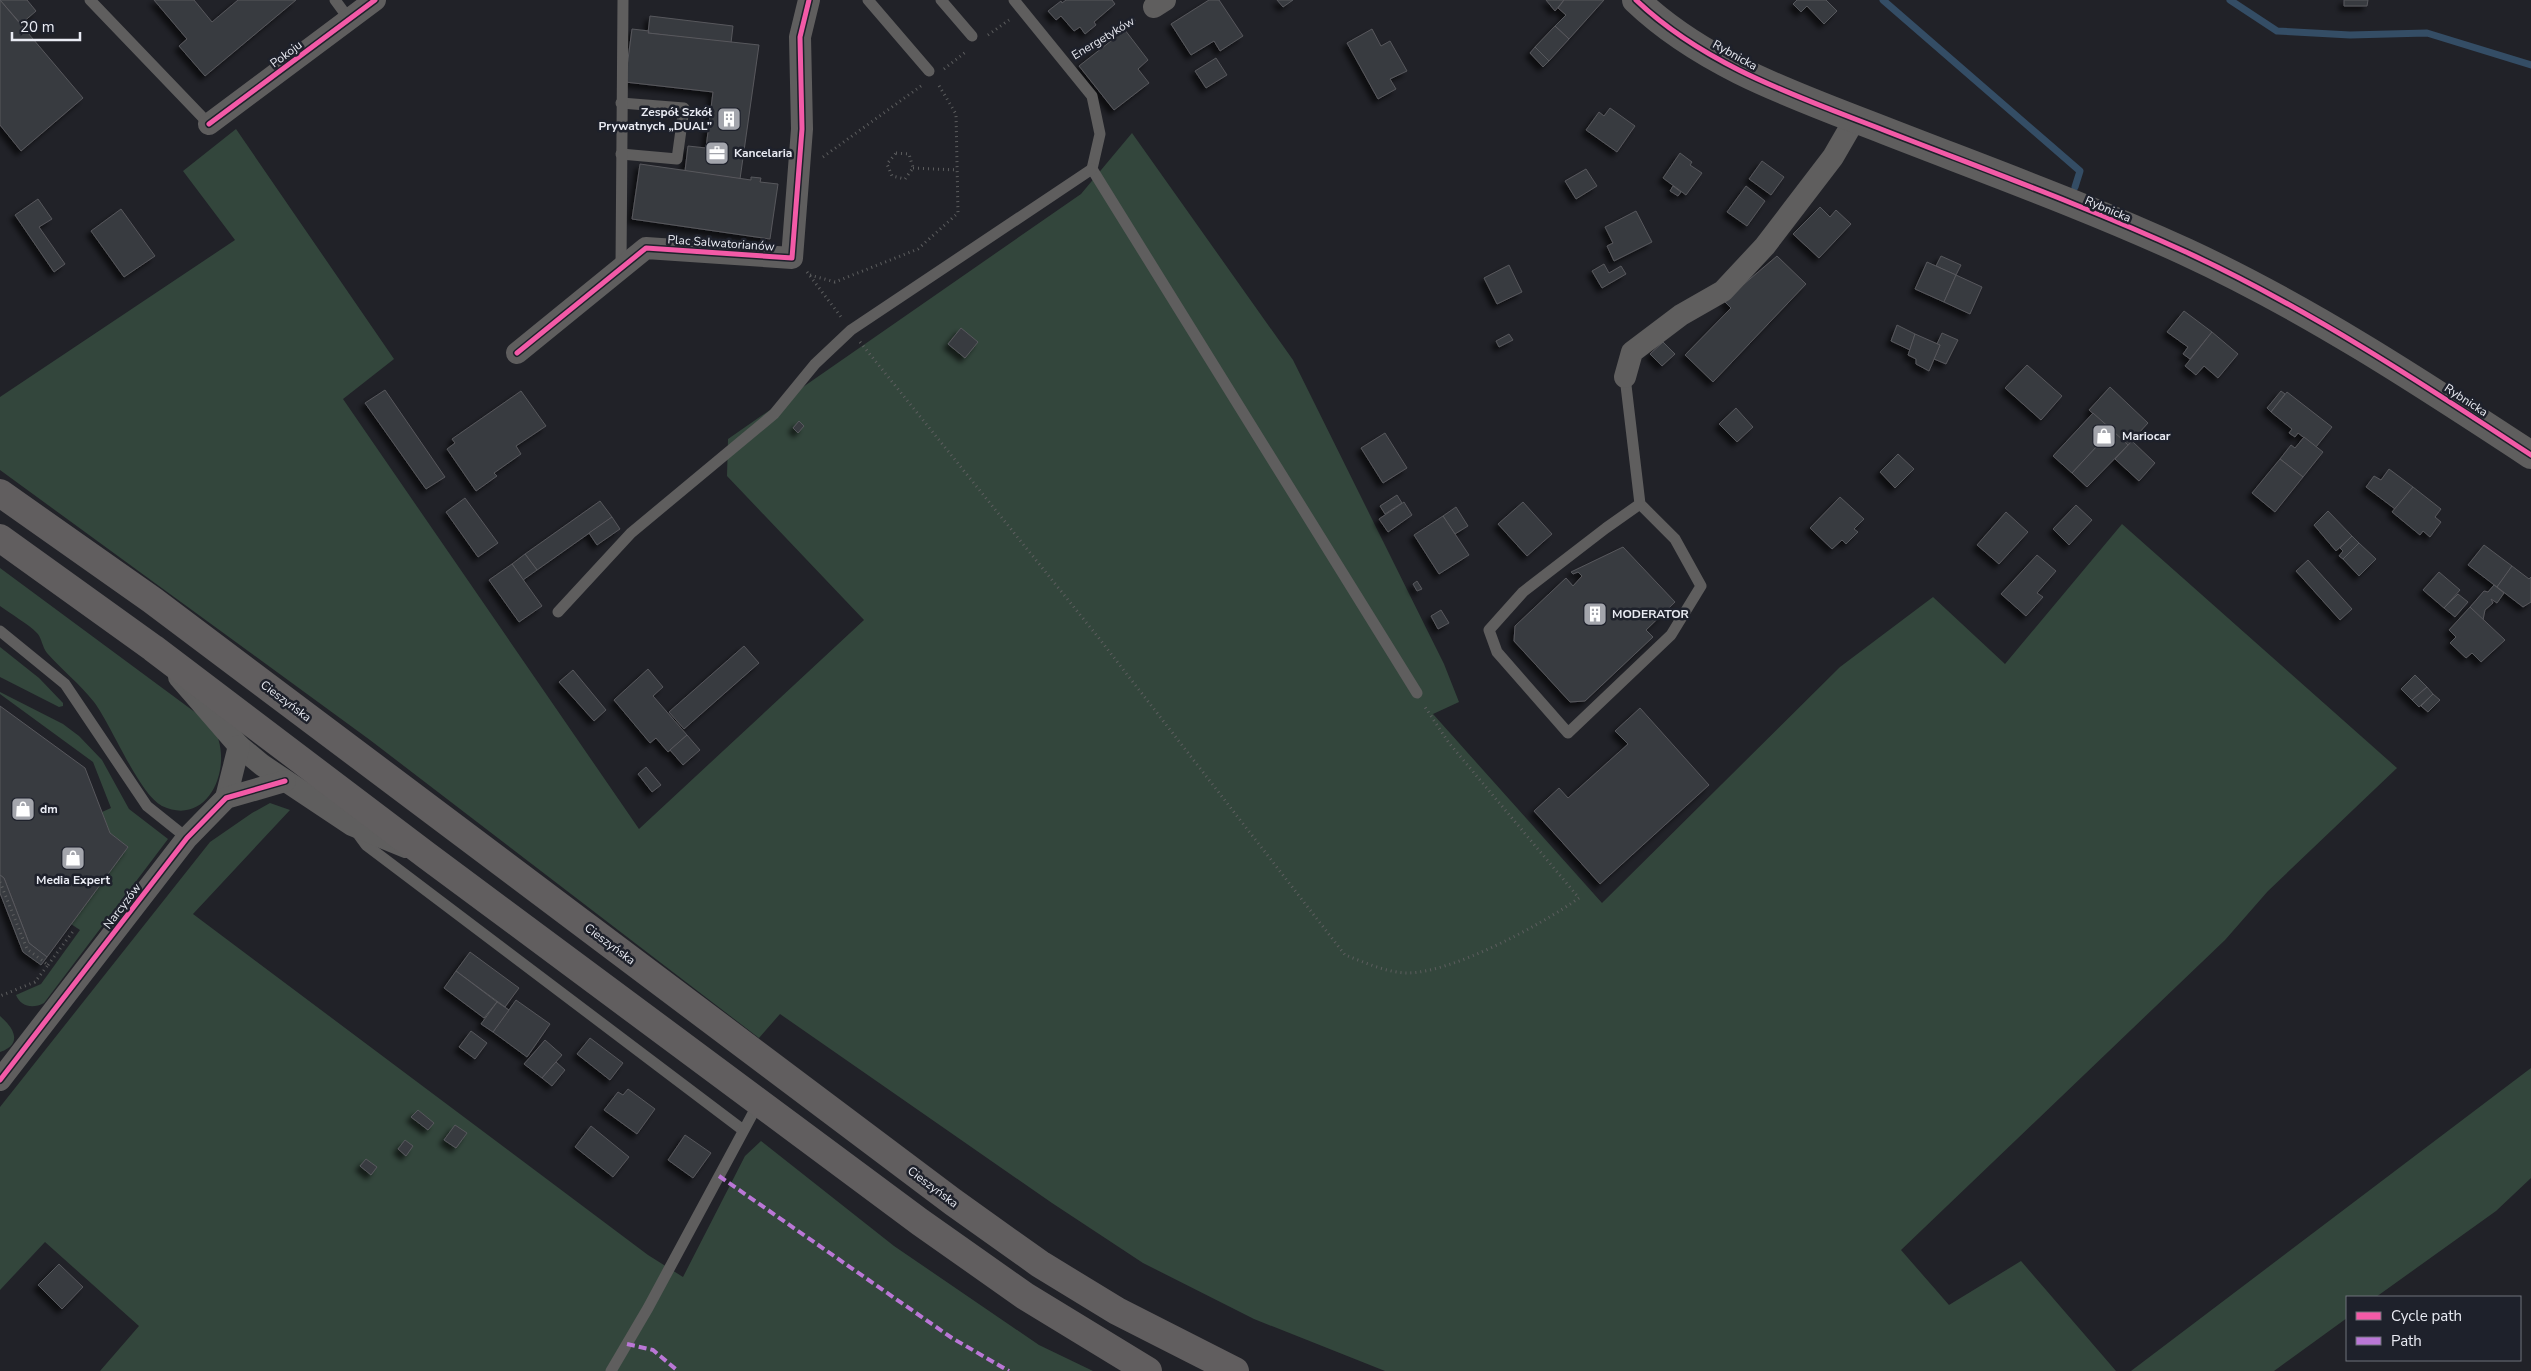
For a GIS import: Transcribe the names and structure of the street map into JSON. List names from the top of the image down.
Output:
{
  "streets": {
    "main road": ["Cieszyńska"],
    "street": [
      "Pokoju",
      "Rybnicka",
      "Plac Salwatorianów",
      "Narcyzów"
    ],
    "path": ["Energetyków"]
  },
  "places": {
    "building": ["Zespół Szkół Prywatnych „DUAL”", "MODERATOR"],
    "office": ["Kancelaria"],
    "shop": ["Mariocar", "dm", "Media Expert"]
  },
  "legend": ["Cycle path", "Path"],
  "scale_bar": "20 m"
}
